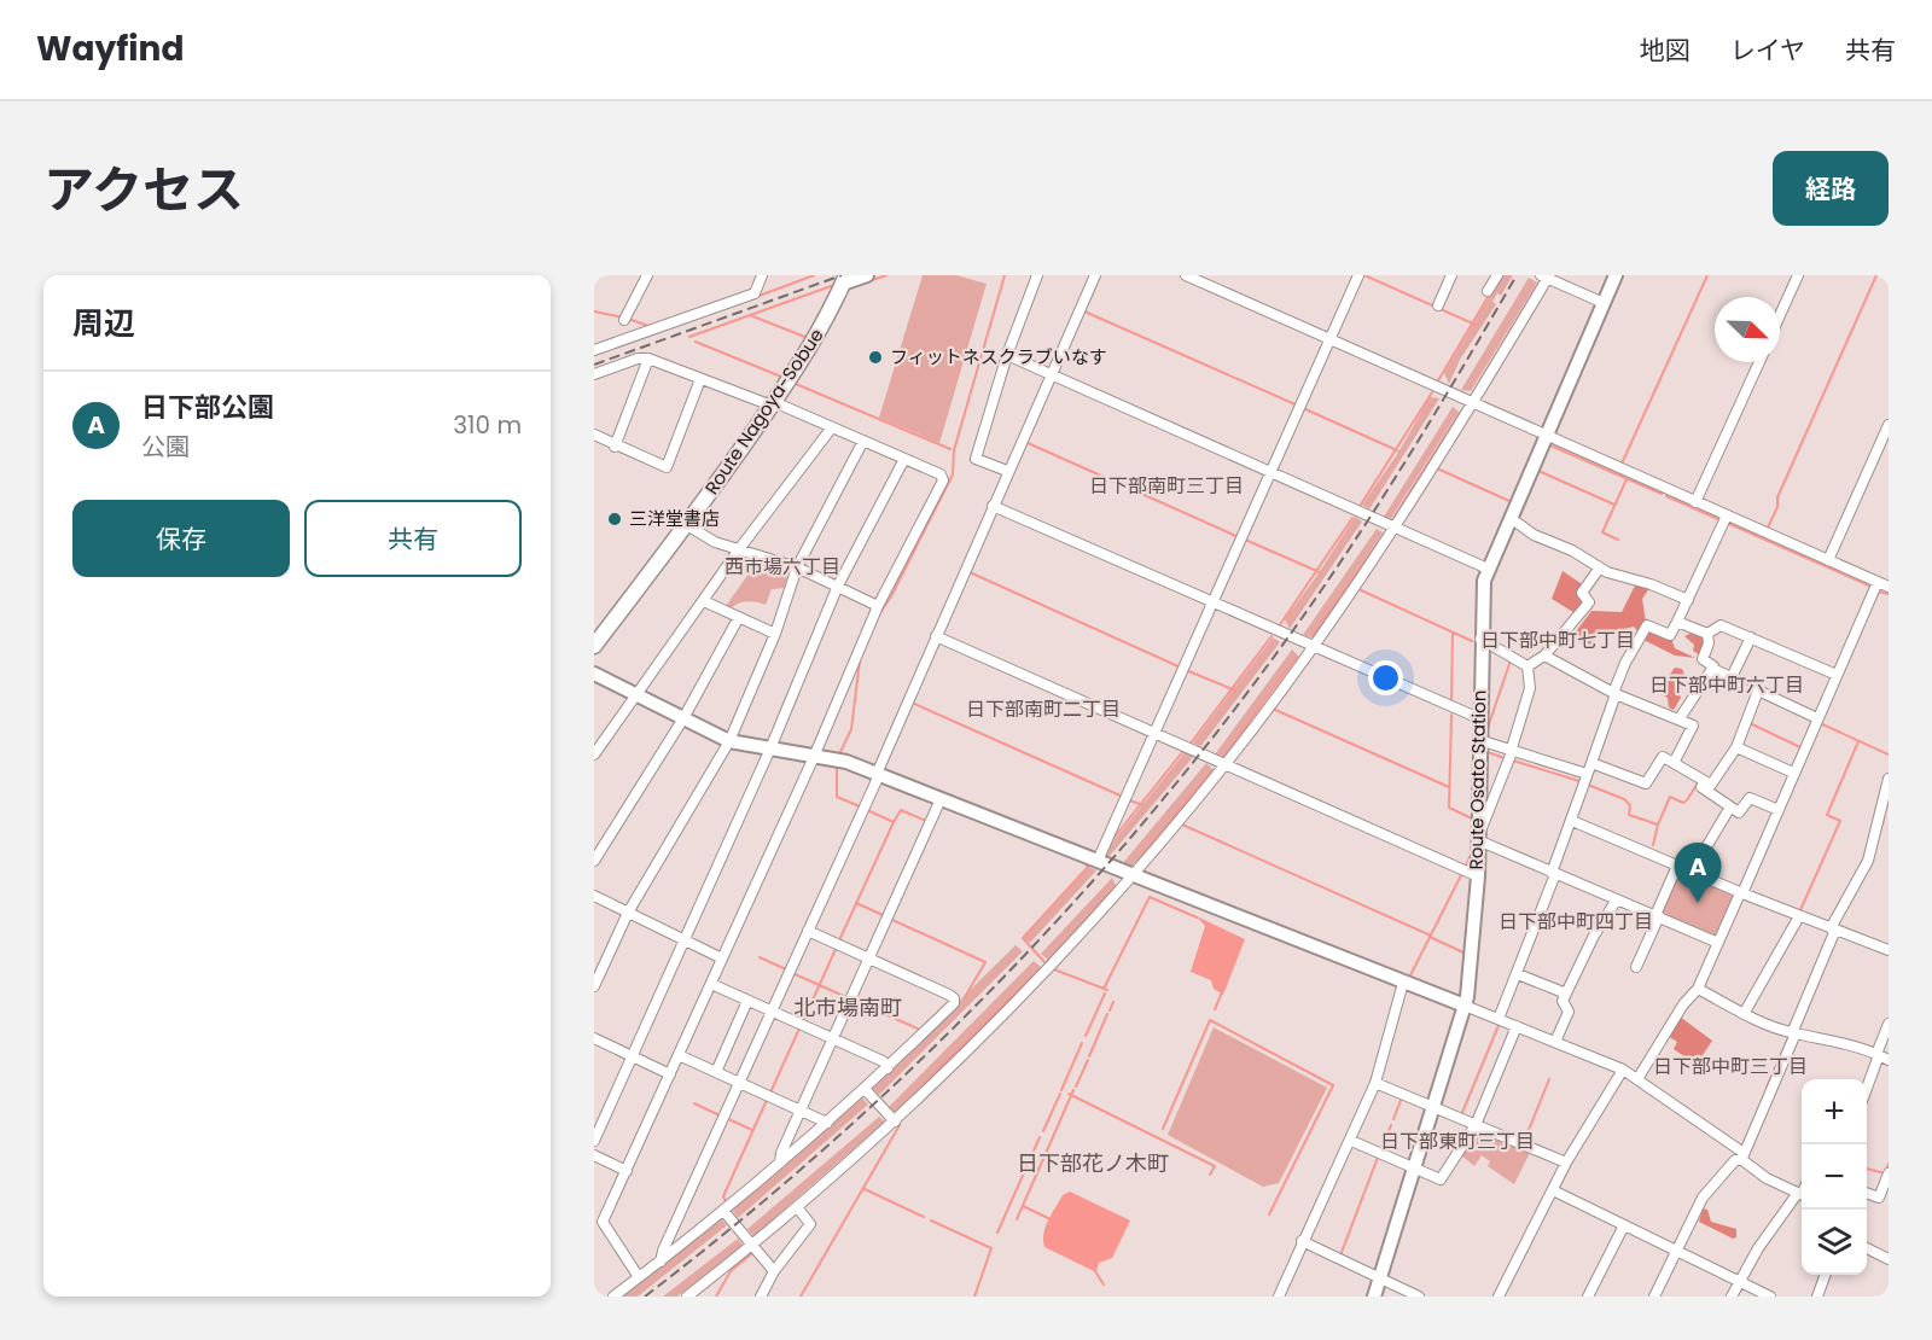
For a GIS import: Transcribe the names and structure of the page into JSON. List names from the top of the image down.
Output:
{
  "streets": {
    "main road": ["Route Nagoya-Sobue", "Route Osato Station"]
  },
  "districts": [
    "日下部南町三丁目",
    "西市場六丁目",
    "日下部中町七丁目",
    "日下部中町六丁目",
    "日下部南町二丁目",
    "日下部中町四丁目",
    "北市場南町",
    "日下部中町三丁目",
    "日下部東町三丁目",
    "日下部花ノ木町"
  ],
  "places": ["フィットネスクラブいなす", "三洋堂書店"],
  "north": "bottom right",
  "page": {
    "header": "Wayfind",
    "nav": ["地図", "レイヤ", "共有"],
    "title": "アクセス",
    "buttons": [
      "経路",
      ["保存", "共有"]
    ],
    "heading": "周辺",
    "list": [
      {
        "mark": "A",
        "name": "日下部公園",
        "note": "公園",
        "value": "310 m"
      }
    ],
    "pins": "A",
    "map_buttons": ["+", "−"]
  }
}
